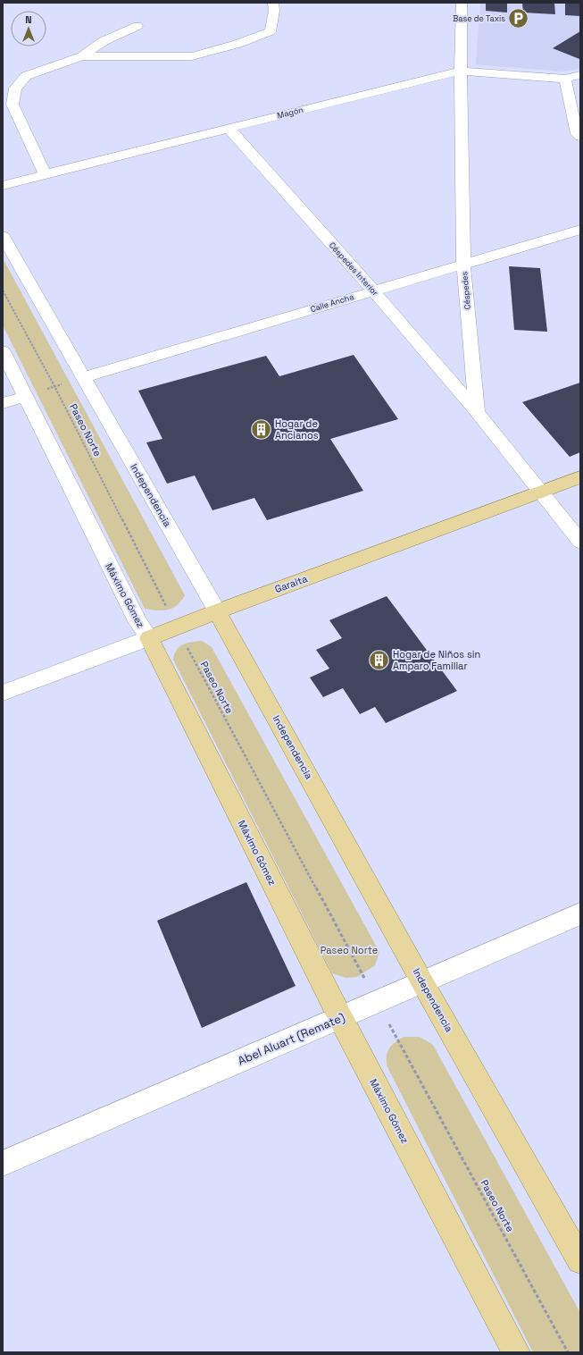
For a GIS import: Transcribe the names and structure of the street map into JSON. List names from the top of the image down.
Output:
{
  "streets": {
    "main road": ["Independencia", "Garaita", "Máximo Gómez"],
    "street": [
      "Magón",
      "Céspedes Interior",
      "Céspedes",
      "Calle Ancha",
      "Abel Aluart (Remate)"
    ],
    "path": ["Paseo Norte"]
  },
  "crossings": [
    ["Magón", "Céspedes Interior"],
    ["Magón", "Céspedes"],
    ["Céspedes Interior", "Céspedes"],
    ["Céspedes Interior", "Calle Ancha"],
    ["Céspedes", "Calle Ancha"],
    ["Calle Ancha", "Independencia"],
    ["Paseo Norte", "Garaita"],
    ["Paseo Norte", "Abel Aluart (Remate)"],
    ["Independencia", "Garaita"],
    ["Independencia", "Abel Aluart (Remate)"],
    ["Garaita", "Máximo Gómez"],
    ["Máximo Gómez", "Abel Aluart (Remate)"]
  ],
  "parks": ["Paseo Norte"],
  "places": {
    "parking": ["Base de Taxis"],
    "building": ["Hogar de Ancianos", "Hogar de Niños sin Amparo Familiar"]
  },
  "north": "top"
}
